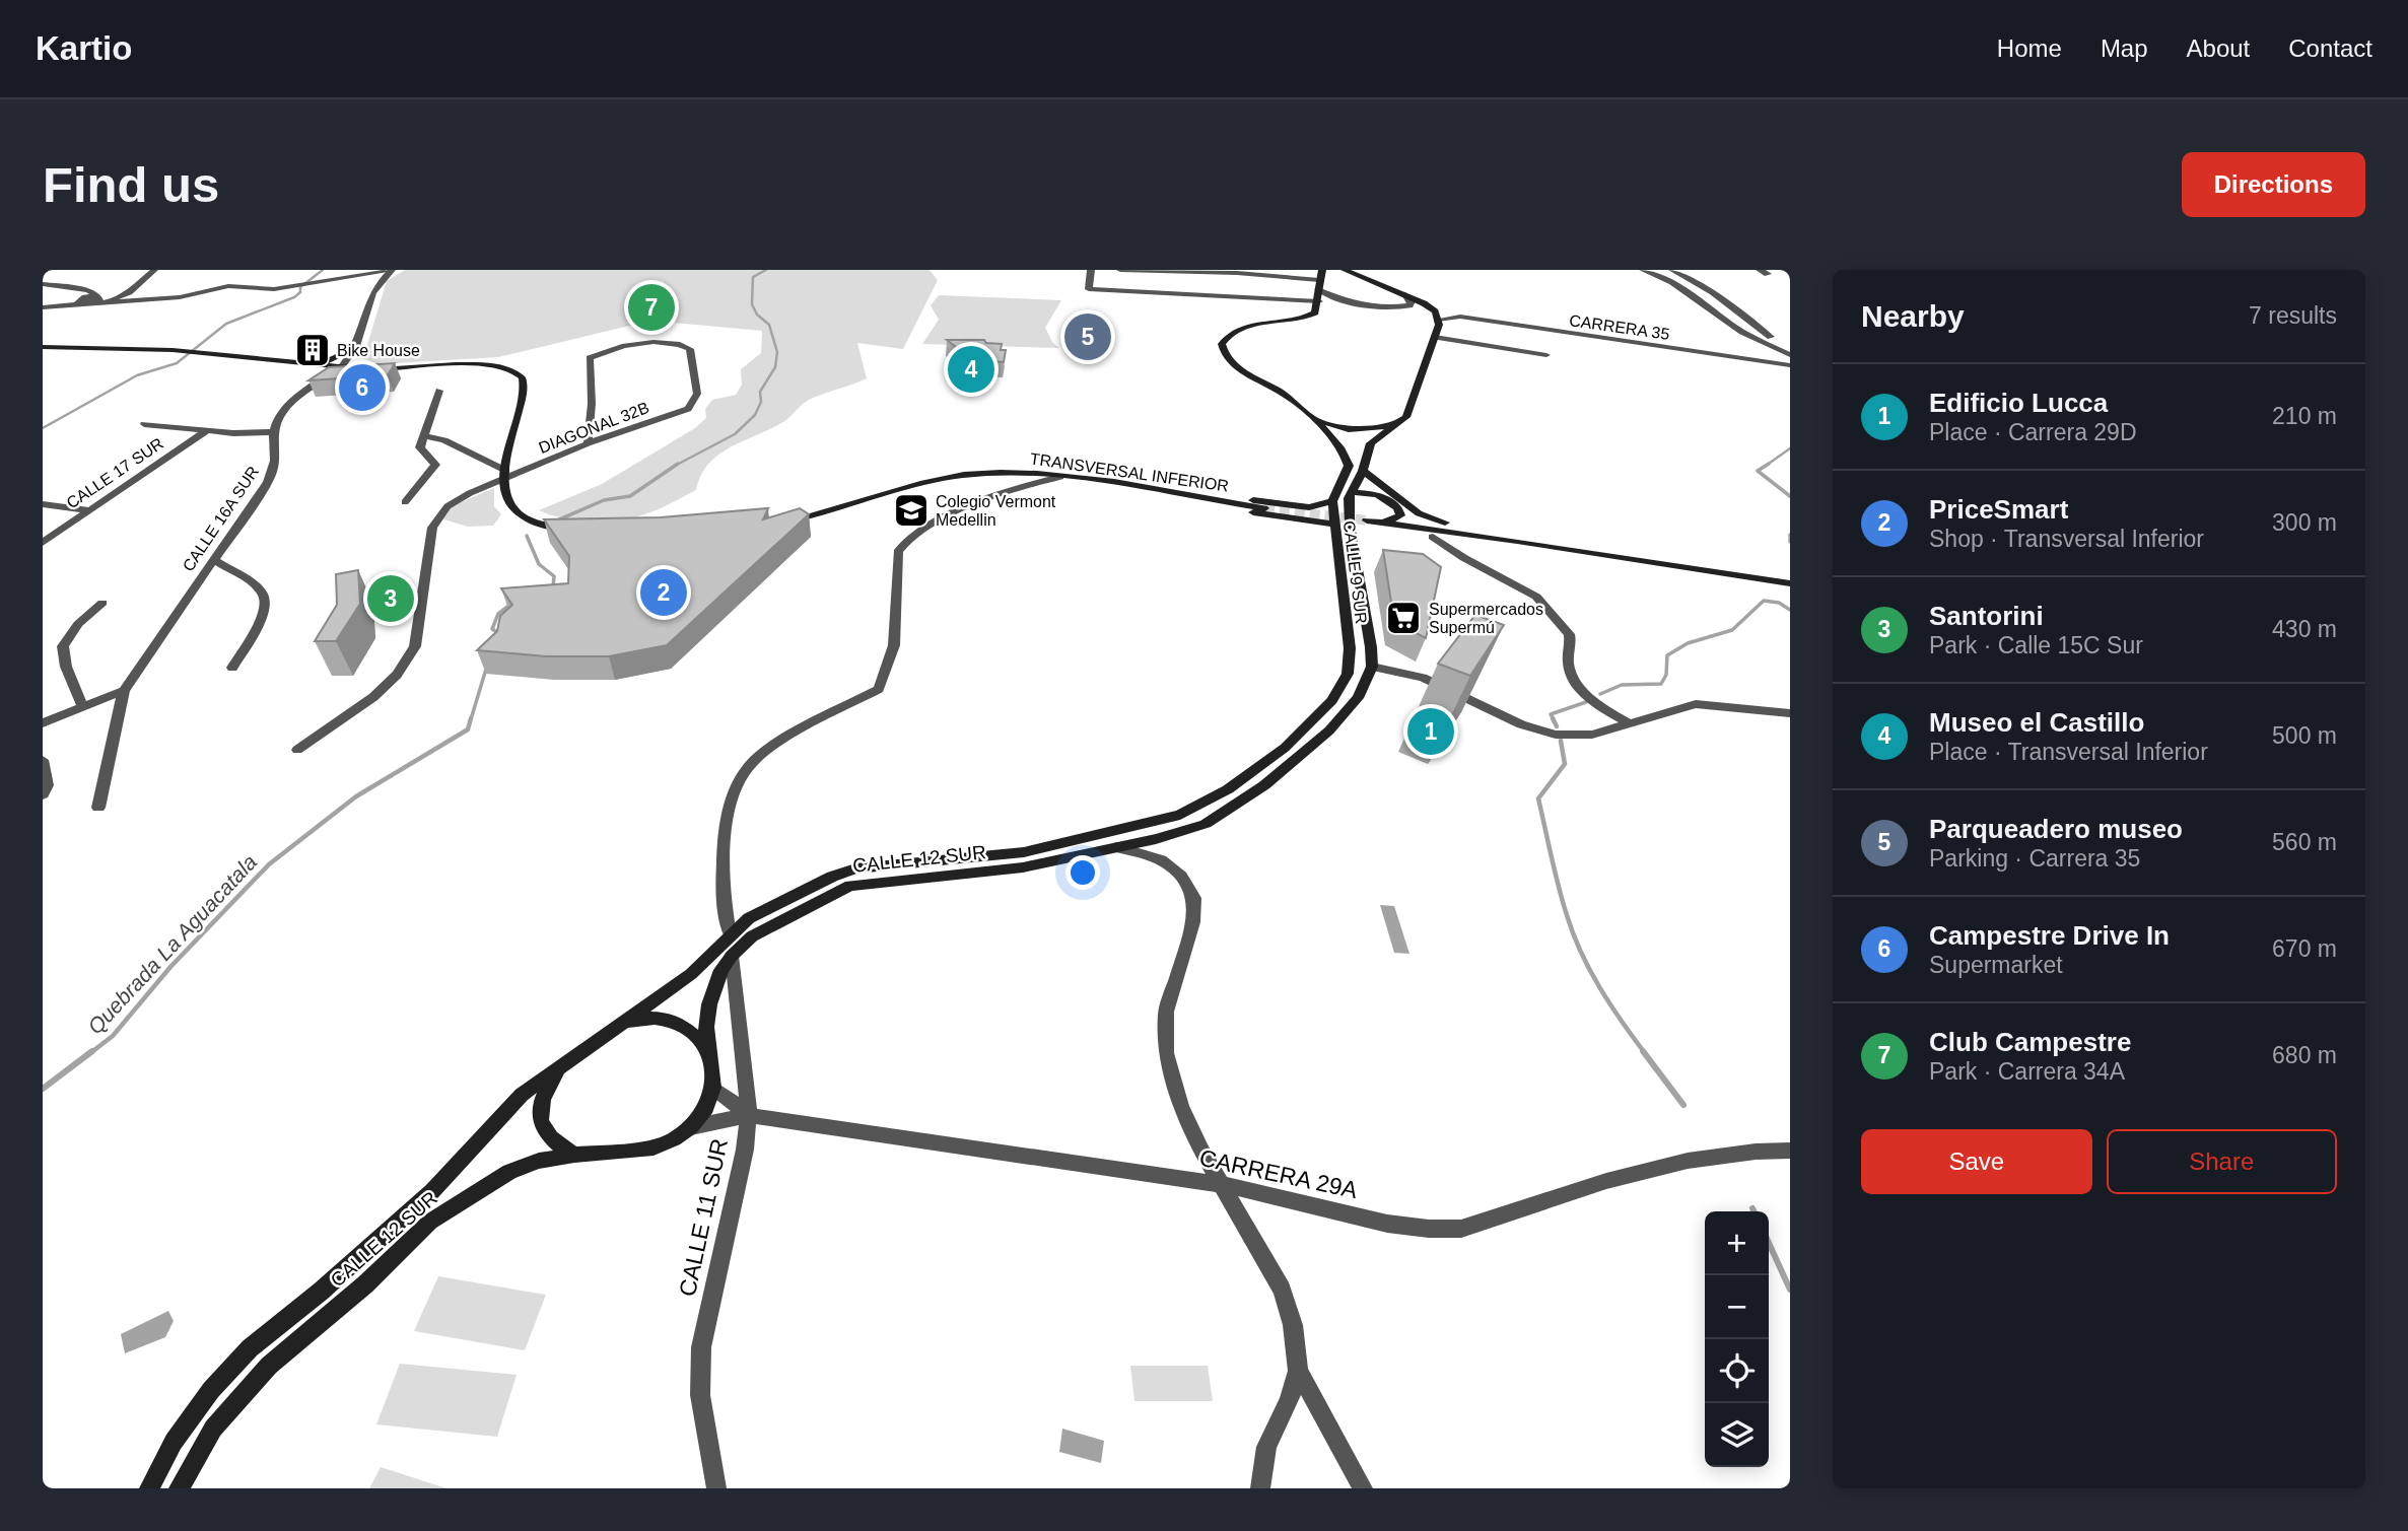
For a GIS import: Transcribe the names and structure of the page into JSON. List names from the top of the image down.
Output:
{
  "streets": {
    "main road": ["TRANSVERSAL INFERIOR", "CALLE 9 SUR", "CALLE 12 SUR"],
    "street": [
      "CARRERA 35",
      "DIAGONAL 32B",
      "CALLE 17 SUR",
      "CALLE 16A SUR",
      "CARRERA 29A",
      "CALLE 11 SUR"
    ]
  },
  "crossings": [
    ["CALLE 9 SUR", "CALLE 12 SUR"],
    ["CALLE 12 SUR", "CARRERA 29A"],
    ["CALLE 12 SUR", "CALLE 11 SUR"],
    ["CARRERA 29A", "CALLE 11 SUR"]
  ],
  "water": ["Quebrada La Aguacatala"],
  "places": {
    "building": ["Bike House"],
    "school or university": ["Colegio Vermont Medellin"],
    "supermarket": ["Supermercados Supermú"]
  },
  "page": {
    "header": "Kartio",
    "nav": [
      "Home",
      "Map",
      "About",
      "Contact"
    ],
    "buttons": [
      "Directions",
      ["Save", "Share"]
    ],
    "title": "Find us",
    "heading": ["Nearby", "7 results"],
    "pins": [
      "7",
      "5",
      "4",
      "6",
      "2",
      "3",
      "1"
    ],
    "list": [
      {
        "mark": "1",
        "name": "Edificio Lucca",
        "note": "Place · Carrera 29D",
        "value": "210 m"
      },
      {
        "mark": "2",
        "name": "PriceSmart",
        "note": "Shop · Transversal Inferior",
        "value": "300 m"
      },
      {
        "mark": "3",
        "name": "Santorini",
        "note": "Park · Calle 15C Sur",
        "value": "430 m"
      },
      {
        "mark": "4",
        "name": "Museo el Castillo",
        "note": "Place · Transversal Inferior",
        "value": "500 m"
      },
      {
        "mark": "5",
        "name": "Parqueadero museo",
        "note": "Parking · Carrera 35",
        "value": "560 m"
      },
      {
        "mark": "6",
        "name": "Campestre Drive In",
        "note": "Supermarket",
        "value": "670 m"
      },
      {
        "mark": "7",
        "name": "Club Campestre",
        "note": "Park · Carrera 34A",
        "value": "680 m"
      }
    ],
    "map_buttons": ["+", "−"]
  }
}
